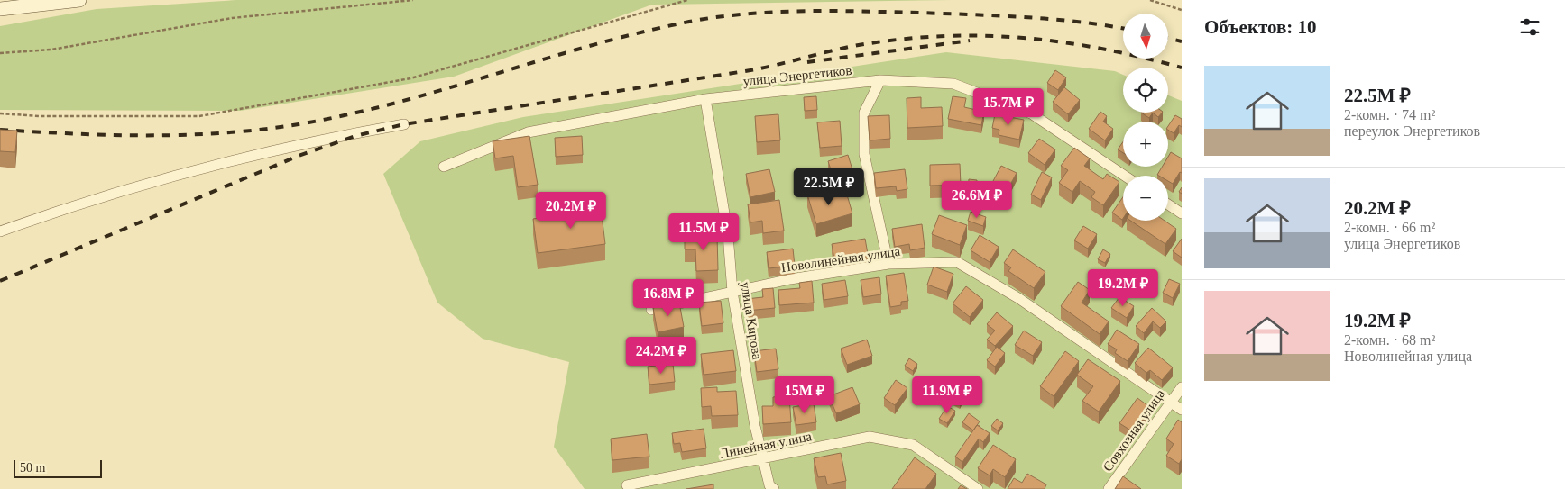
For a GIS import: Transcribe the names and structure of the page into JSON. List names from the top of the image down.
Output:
{
  "streets": {
    "street": [
      "улица Энергетиков",
      "Новолинейная улица",
      "улица Кирова",
      "Совхозная улица",
      "Линейная улица"
    ]
  },
  "crossings": [
    ["улица Энергетиков", "улица Кирова"],
    ["Новолинейная улица", "улица Кирова"],
    ["Новолинейная улица", "Совхозная улица"],
    ["улица Кирова", "Линейная улица"]
  ],
  "scale_bar": "50 m",
  "north": "bottom",
  "page": {
    "heading": "Объектов: 10",
    "map_buttons": ["+", "−"],
    "list": [
      {
        "name": "22.5M ₽",
        "note": "2-комн. · 74 m² · переулок Энергетиков"
      },
      {
        "name": "20.2M ₽",
        "note": "2-комн. · 66 m² · улица Энергетиков"
      },
      {
        "name": "19.2M ₽",
        "note": "2-комн. · 68 m² · Новолинейная улица"
      }
    ],
    "price": [
      "15.7M ₽",
      "22.5M ₽",
      "26.6M ₽",
      "20.2M ₽",
      "11.5M ₽",
      "19.2M ₽",
      "16.8M ₽",
      "24.2M ₽",
      "15M ₽",
      "11.9M ₽"
    ],
    "scale": "50 m"
  }
}
